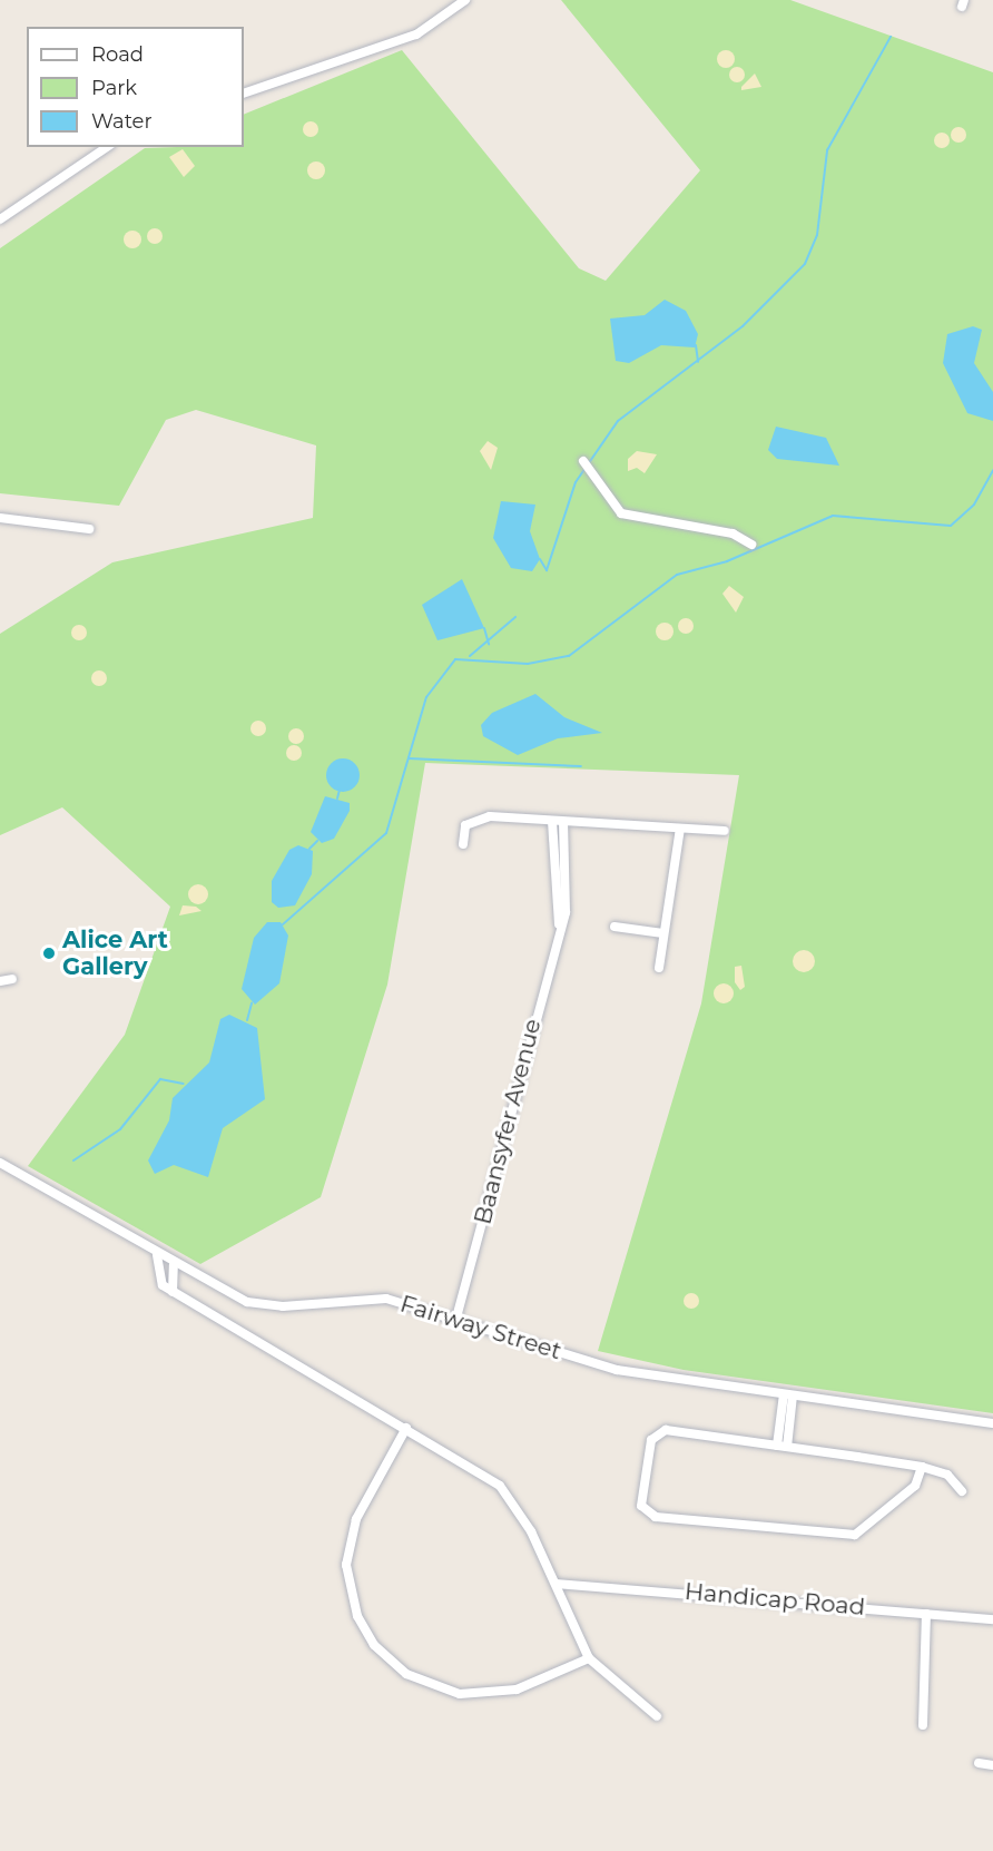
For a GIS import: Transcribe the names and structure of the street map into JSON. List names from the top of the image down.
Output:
{
  "streets": {
    "street": ["Baansyfer Avenue", "Fairway Street", "Handicap Road"]
  },
  "crossings": [
    ["Baansyfer Avenue", "Fairway Street"]
  ],
  "places": ["Alice Art Gallery"],
  "legend": ["Road", "Park", "Water"]
}
